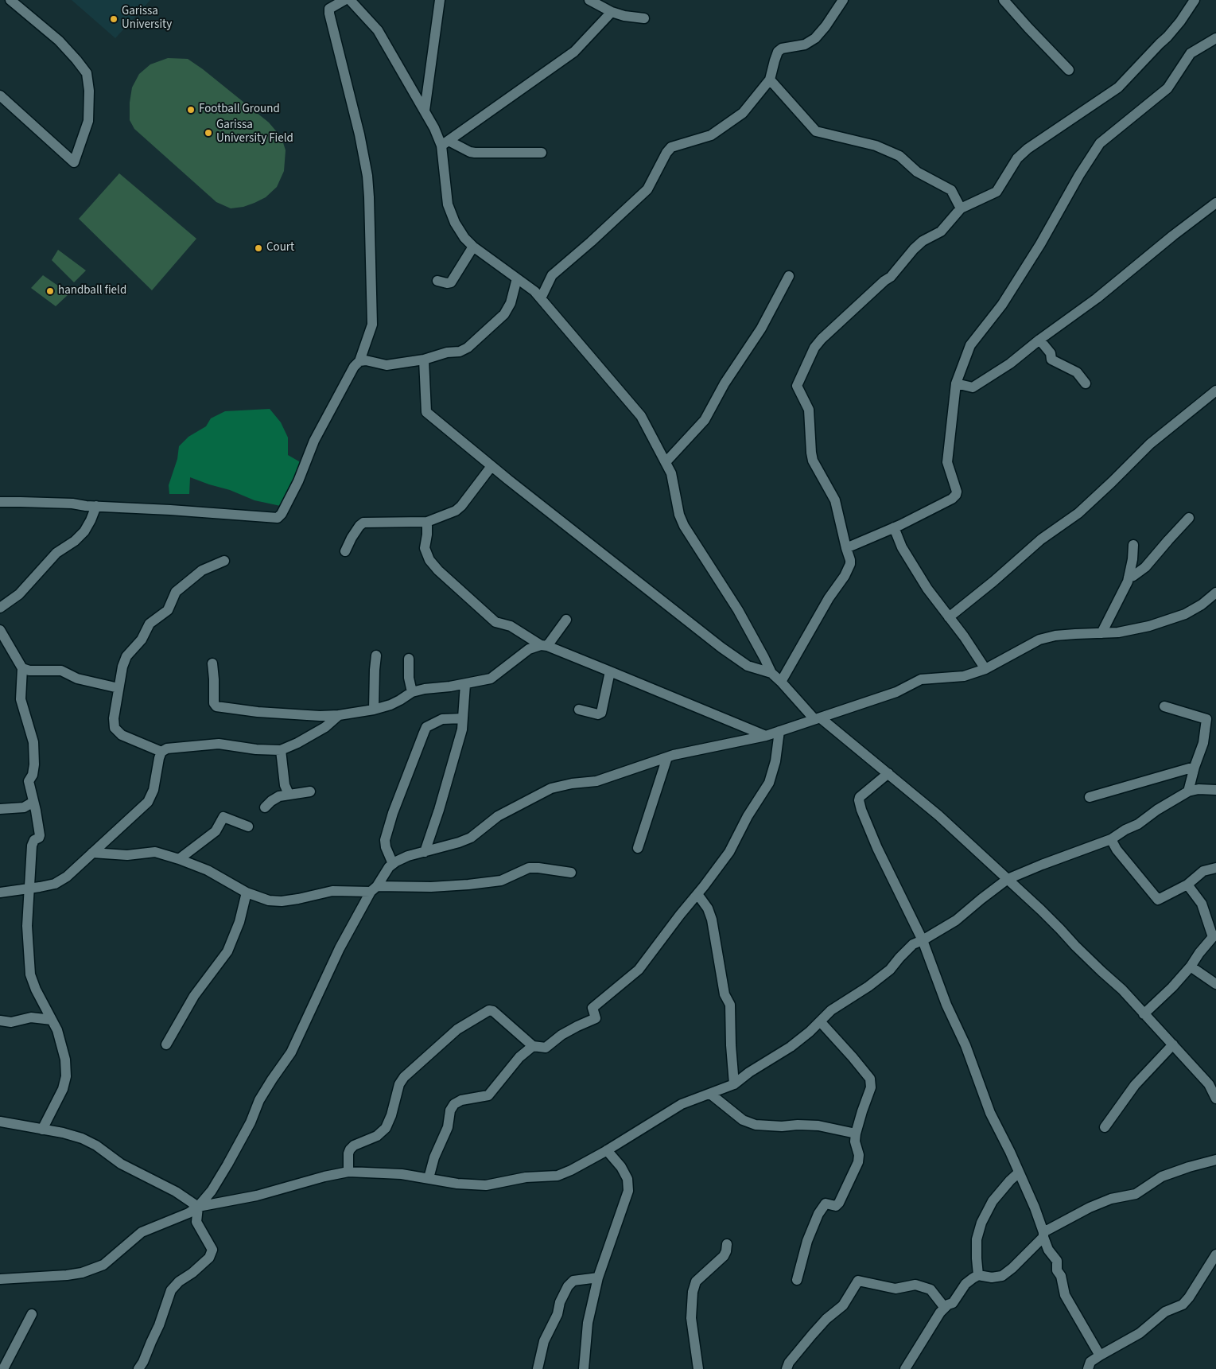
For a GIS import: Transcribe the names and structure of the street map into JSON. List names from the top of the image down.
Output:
{
  "places": [
    "Garissa University",
    "Football Ground",
    "Garissa University Field",
    "Court",
    "handball field"
  ]
}
